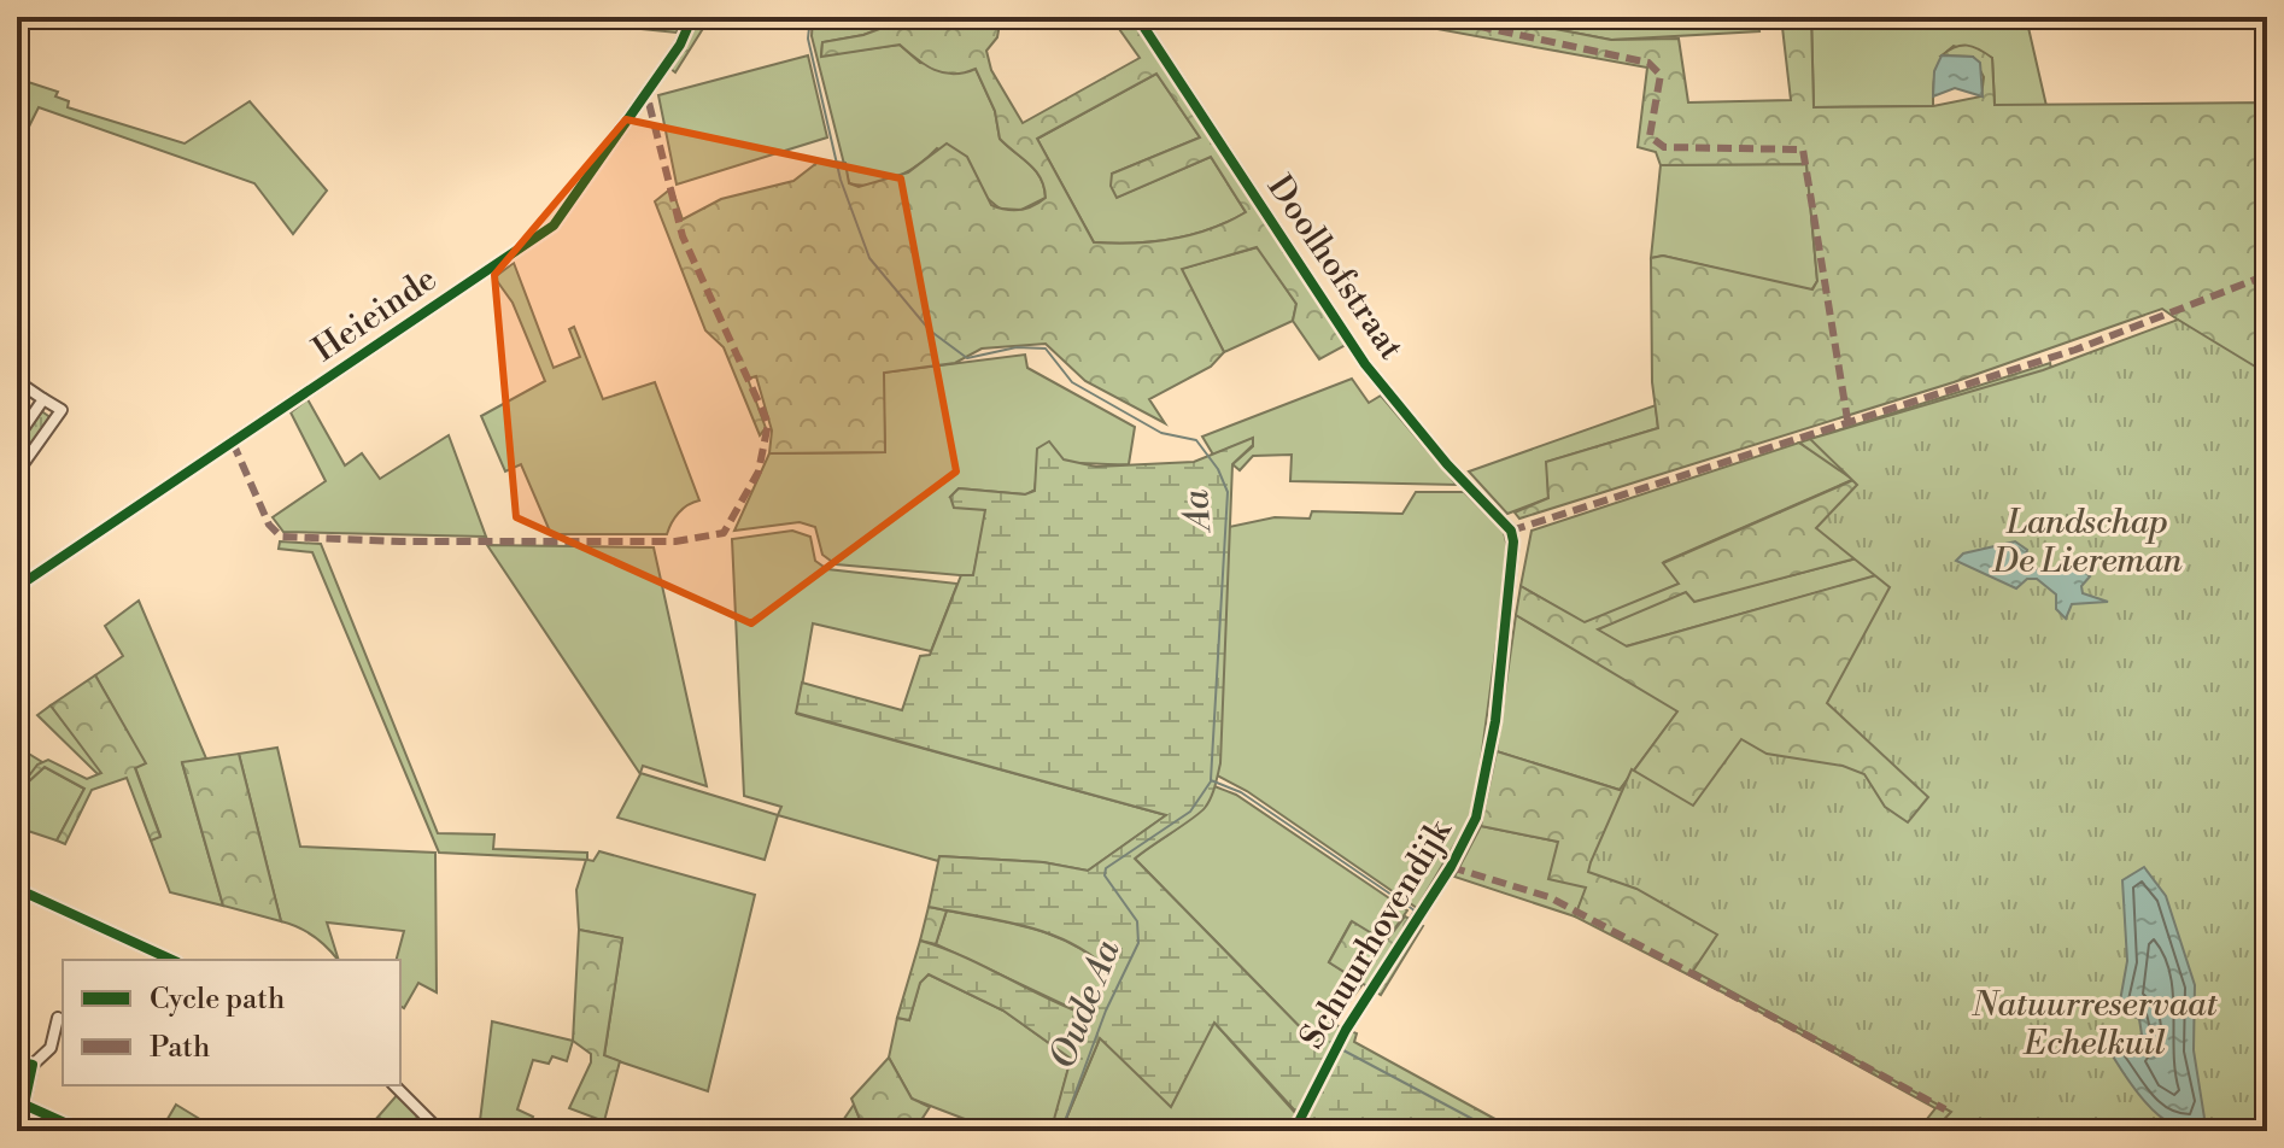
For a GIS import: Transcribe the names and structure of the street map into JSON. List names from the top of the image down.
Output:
{
  "streets": {
    "street": ["Doolhofstraat", "Heieinde", "Schuurhovendijk"]
  },
  "crossings": [
    ["Doolhofstraat", "Schuurhovendijk"]
  ],
  "water": ["Aa", "Oude Aa"],
  "parks": ["Landschap De Liereman", "Natuurreservaat Echelkuil"],
  "legend": ["Cycle path", "Path"]
}
